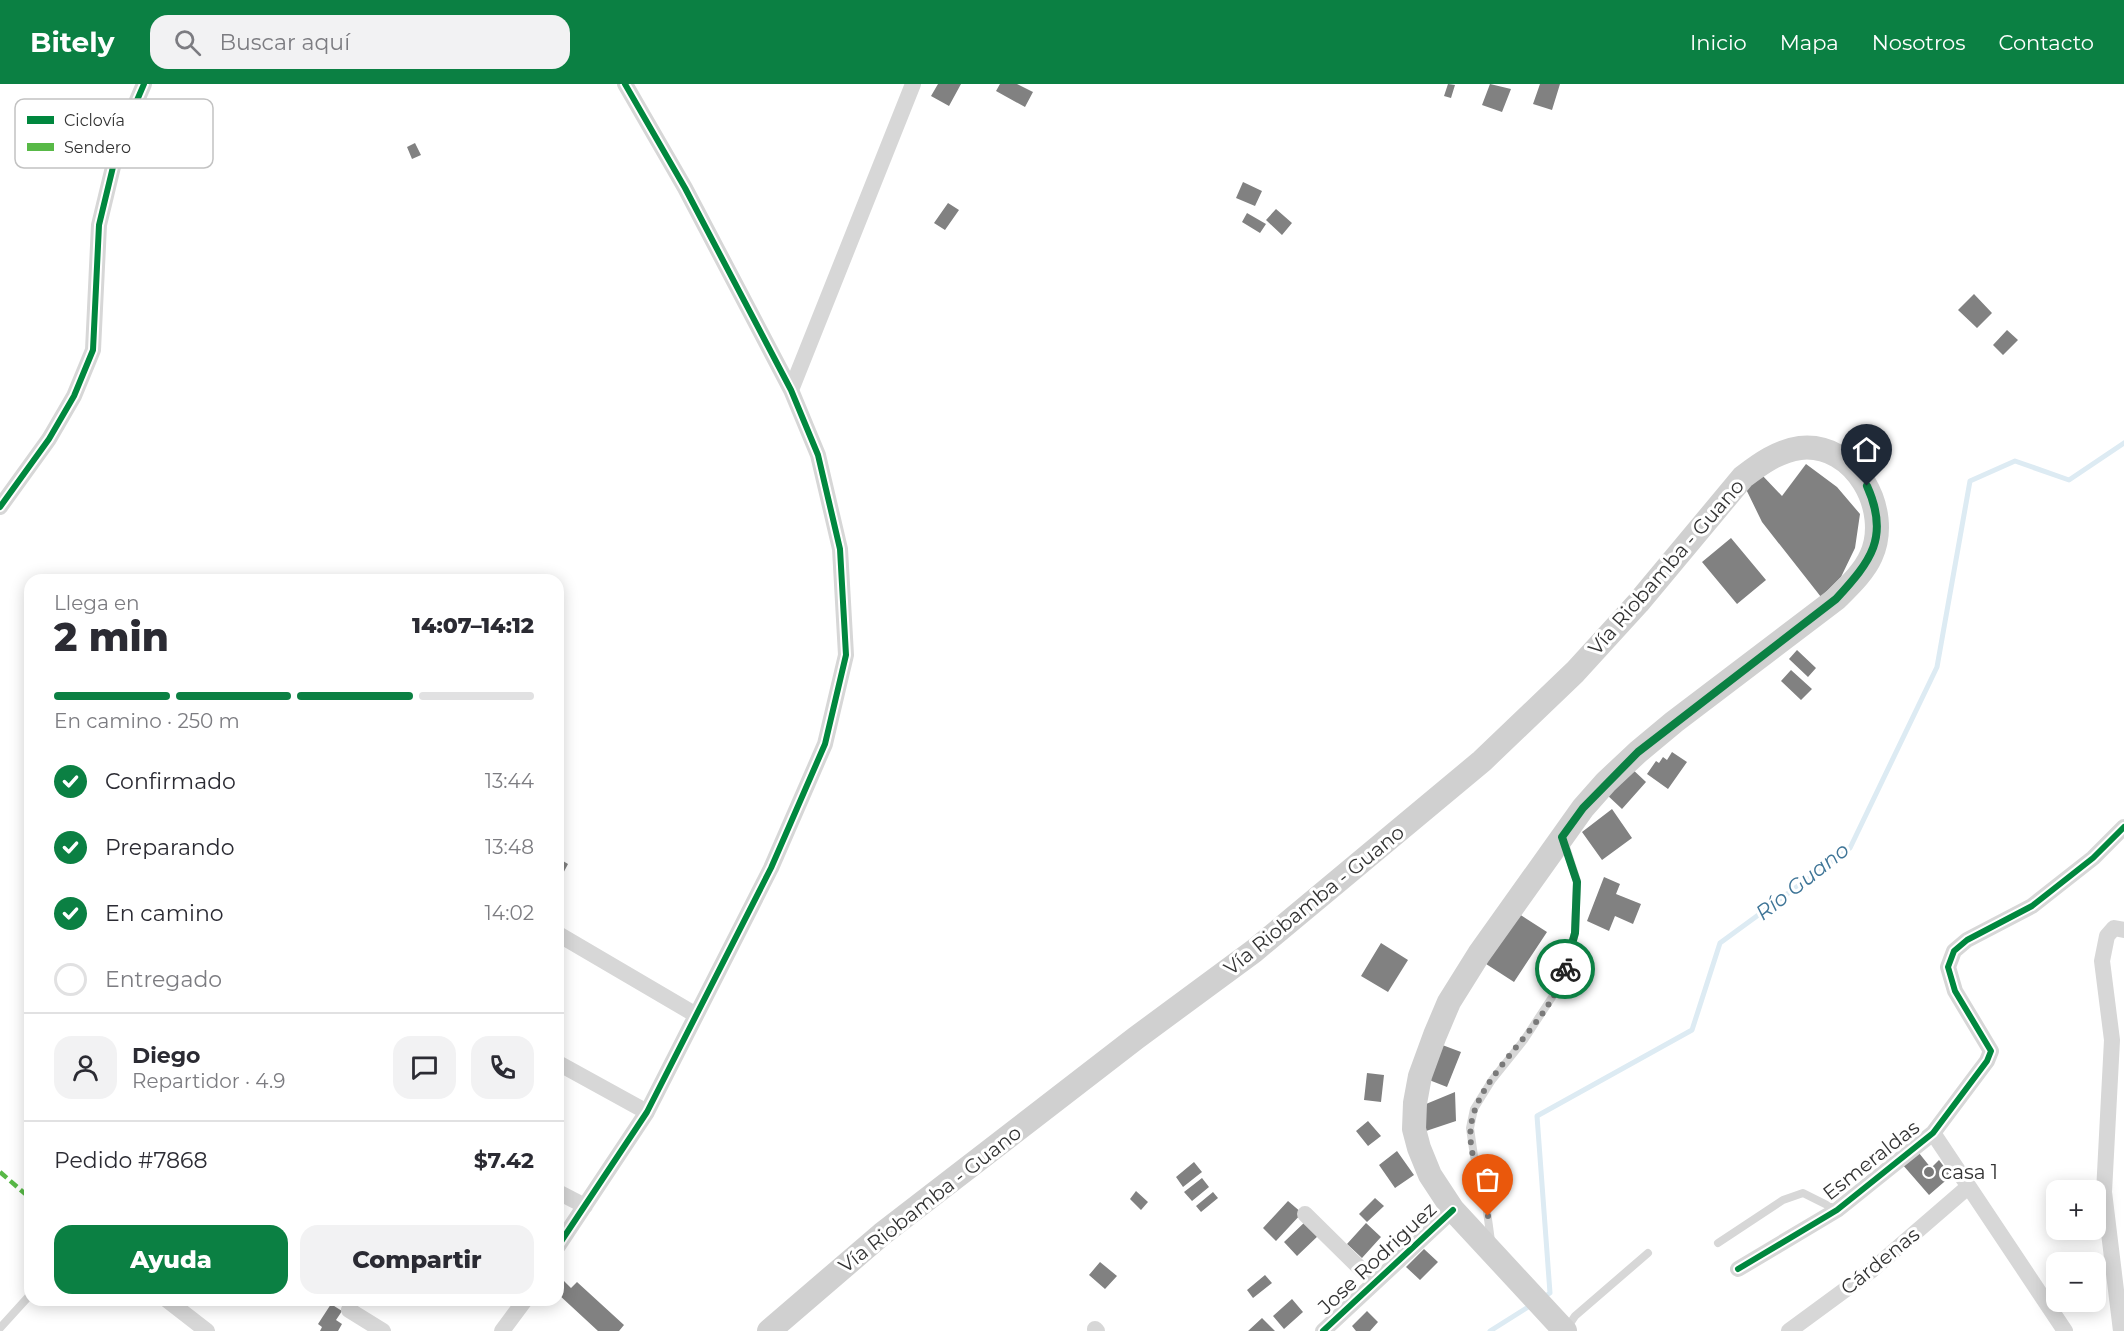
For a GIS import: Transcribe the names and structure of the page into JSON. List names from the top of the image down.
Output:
{
  "streets": {
    "main road": ["Vía Riobamba - Guano"],
    "street": ["Esmeraldas", "Jose Rodriguez", "Cárdenas"]
  },
  "crossings": [
    ["Vía Riobamba - Guano", "Jose Rodriguez"]
  ],
  "water": ["Río Guano"],
  "places": ["casa 1"],
  "legend": ["Ciclovía", "Sendero"],
  "page": {
    "header": "Bitely",
    "search": "Buscar aquí",
    "nav": [
      "Inicio",
      "Mapa",
      "Nosotros",
      "Contacto"
    ],
    "heading": ["2 min", "Llega en", "14:07–14:12"],
    "panel": [
      "Diego",
      "Repartidor · 4.9",
      "Pedido #7868",
      "$7.42"
    ],
    "bar": "En camino · 250 m",
    "list": [
      ["Confirmado", "13:44"],
      ["Preparando", "13:48"],
      ["En camino", "14:02"],
      "Entregado"
    ],
    "map_buttons": ["+", "−"],
    "buttons": ["Ayuda", "Compartir"]
  }
}
